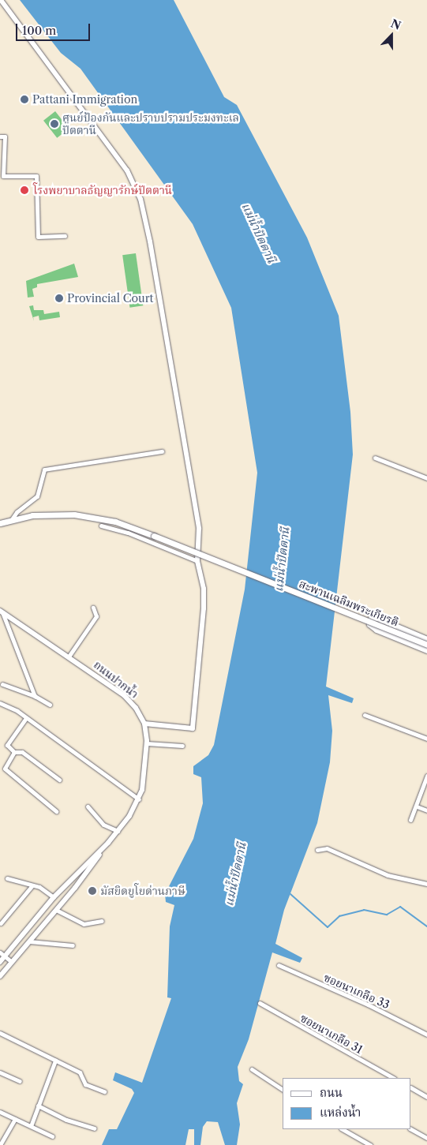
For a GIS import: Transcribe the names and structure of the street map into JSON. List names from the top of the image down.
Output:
{
  "streets": {
    "main road": ["สะพานเฉลิมพระเกียรติ"],
    "street": ["ถนนปากน้ำ", "ซอยนาเกลือ 33", "ซอยนาเกลือ 31"]
  },
  "water": ["แม่น้ำปัตตานี"],
  "places": [
    "Pattani Immigration",
    "ศูนย์ป้องกันและปราบปรามประมงทะเล ปัตตานี",
    "โรงพยาบาลธัญญารักษ์ปัตตานี",
    "Provincial Court",
    "มัสยิดยูโยด่านภาษี"
  ],
  "legend": ["ถนน", "แหล่งน้ำ"],
  "scale_bar": "100 m",
  "north": "top"
}
